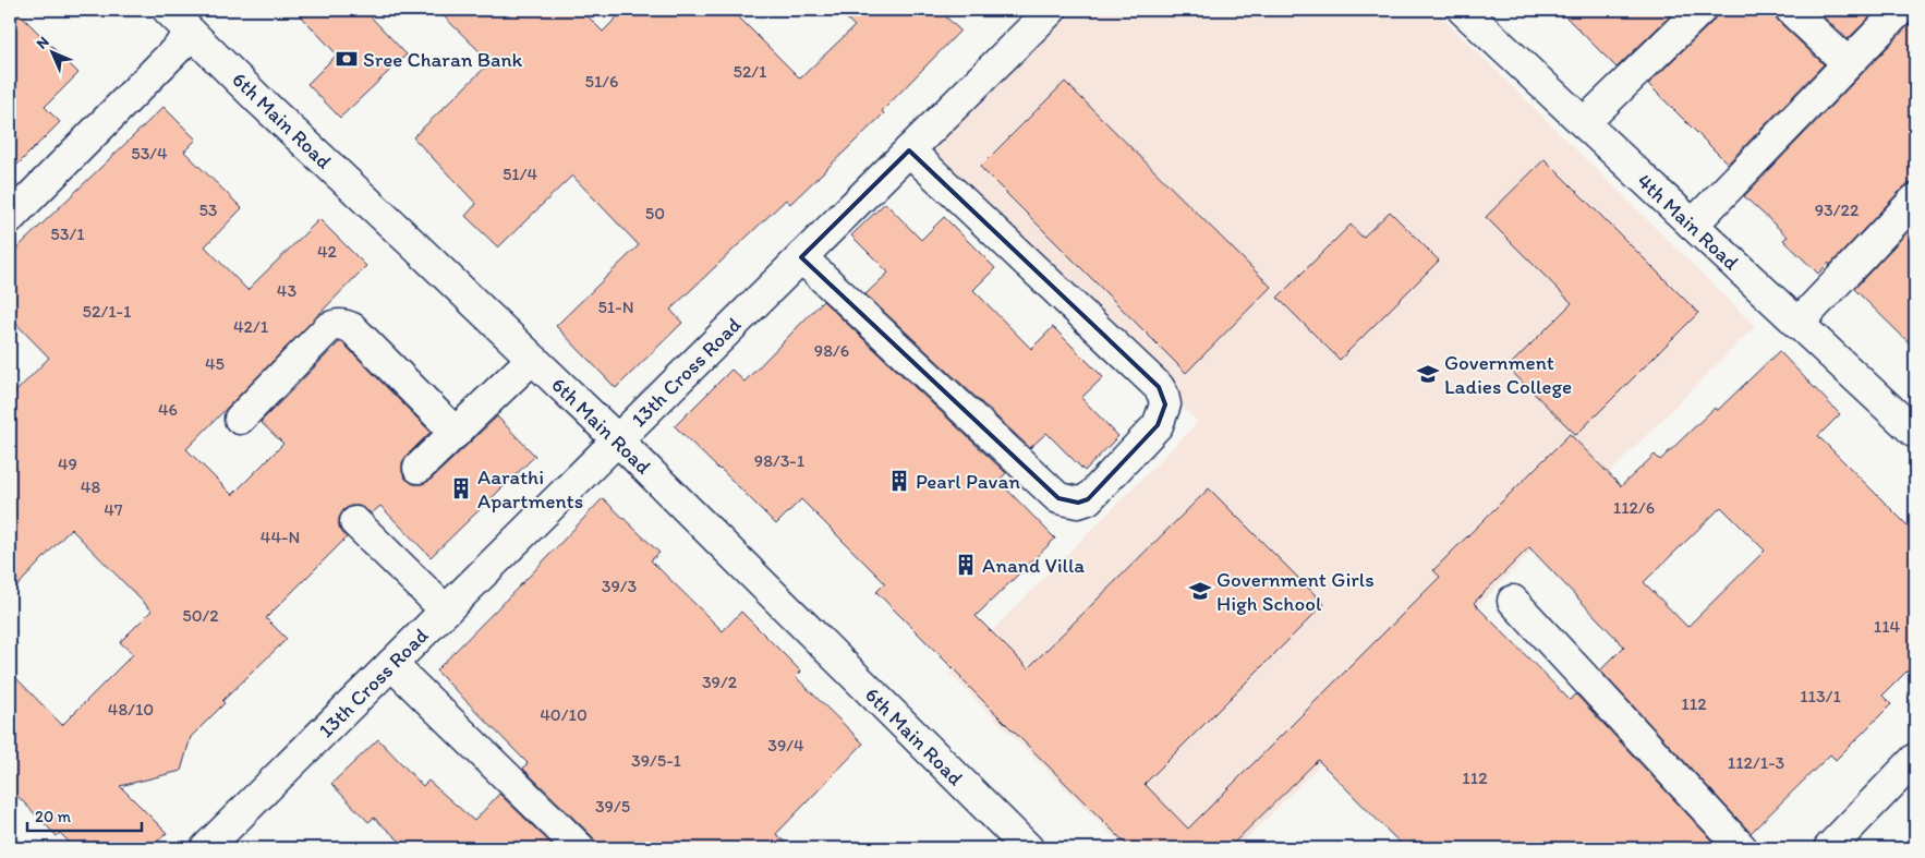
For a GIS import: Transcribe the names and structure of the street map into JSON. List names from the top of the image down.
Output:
{
  "streets": {
    "street": ["6th Main Road", "4th Main Road", "13th Cross Road"]
  },
  "crossings": [
    ["6th Main Road", "13th Cross Road"]
  ],
  "places": {
    "bank": ["Sree Charan Bank"],
    "school or university": ["Government Ladies College", "Government Girls High School"],
    "building": ["Pearl Pavan", "Aarathi Apartments", "Anand Villa"]
  },
  "house_numbers": [
    "52/1",
    "51/6",
    "53/4",
    "51/4",
    "53",
    "93/22",
    "50",
    "53/1",
    "42",
    "43",
    "51-N",
    "52/1-1",
    "42/1",
    "98/6",
    "45",
    "46",
    "98/3-1",
    "49",
    "48",
    "112/6",
    "47",
    "44-N",
    "39/3",
    "50/2",
    "114",
    "39/2",
    "113/1",
    "112",
    "48/10",
    "40/10",
    "39/4",
    "39/5-1",
    "112/1-3",
    "112",
    "39/5"
  ],
  "scale_bar": "20 m",
  "north": "top left"
}
